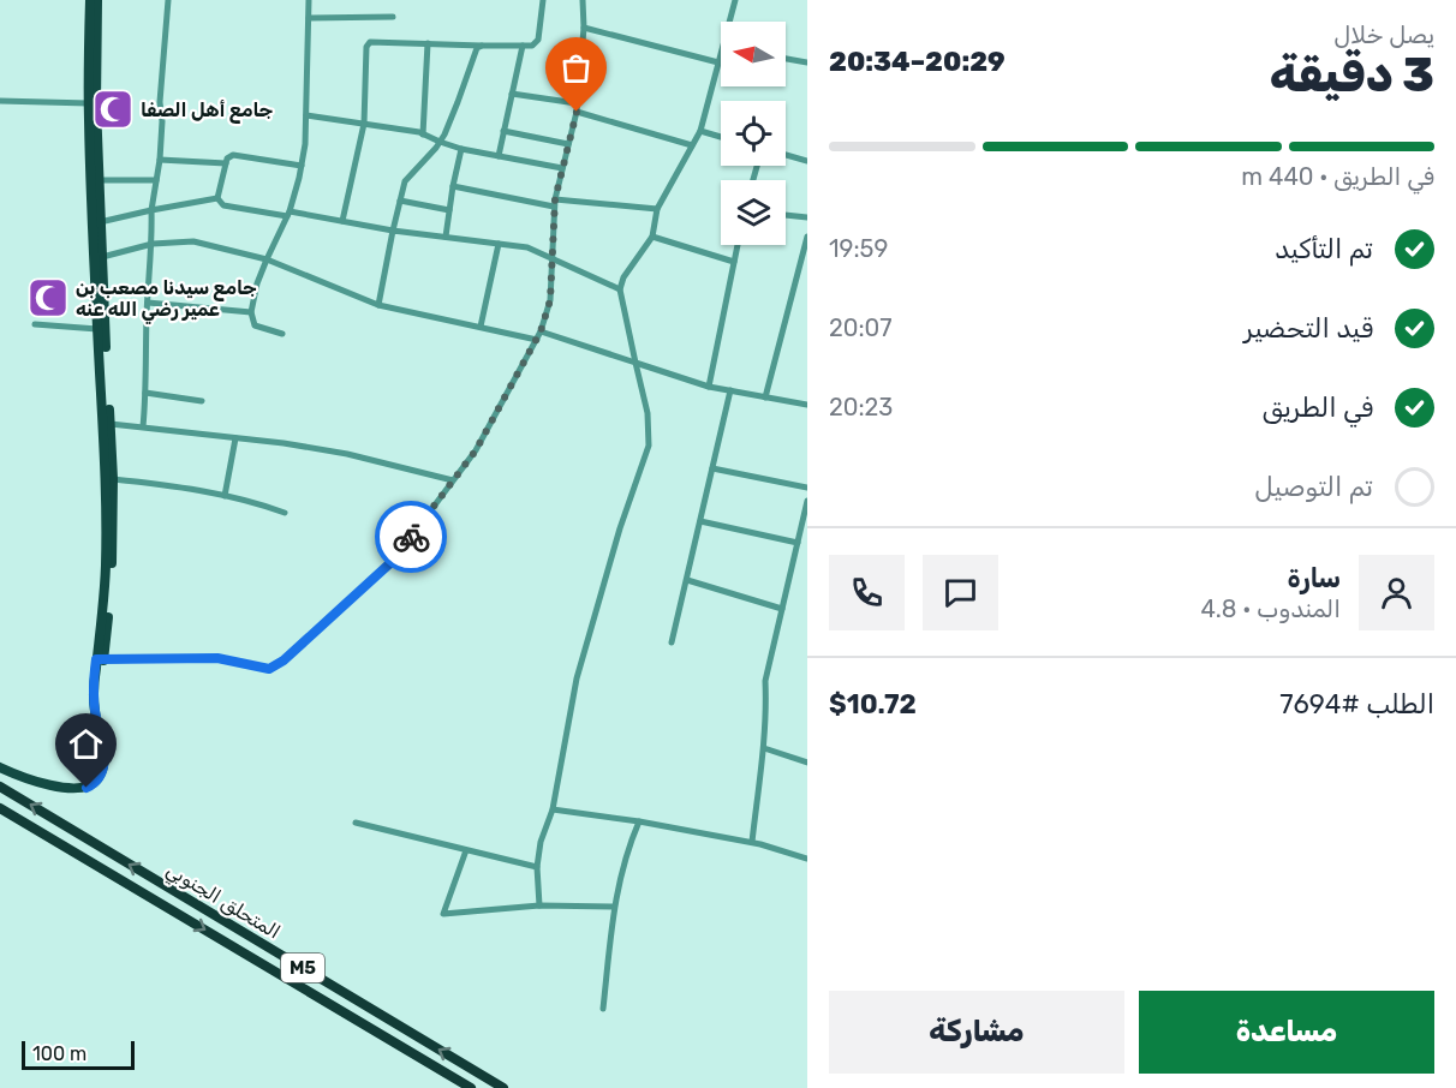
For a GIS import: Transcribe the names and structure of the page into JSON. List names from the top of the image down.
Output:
{
  "streets": {
    "highway": ["المتحلق الجنوبي", "M5"]
  },
  "places": {
    "mosque": ["جامع أهل الصفا", "جامع سيدنا مصعب بن عمير رضي الله عنه"]
  },
  "scale_bar": "100 m",
  "north": "left",
  "page": {
    "heading": ["3 دقيقة", "يصل خلال", "20:29–20:34"],
    "panel": [
      "سارة",
      "المندوب · 4.8",
      "الطلب #7694",
      "$10.72"
    ],
    "bar": "في الطريق · 440 m",
    "list": [
      ["تم التأكيد", "19:59"],
      ["قيد التحضير", "20:07"],
      ["في الطريق", "20:23"],
      "تم التوصيل"
    ],
    "buttons": ["مساعدة", "مشاركة"],
    "scale": "100 m"
  }
}
